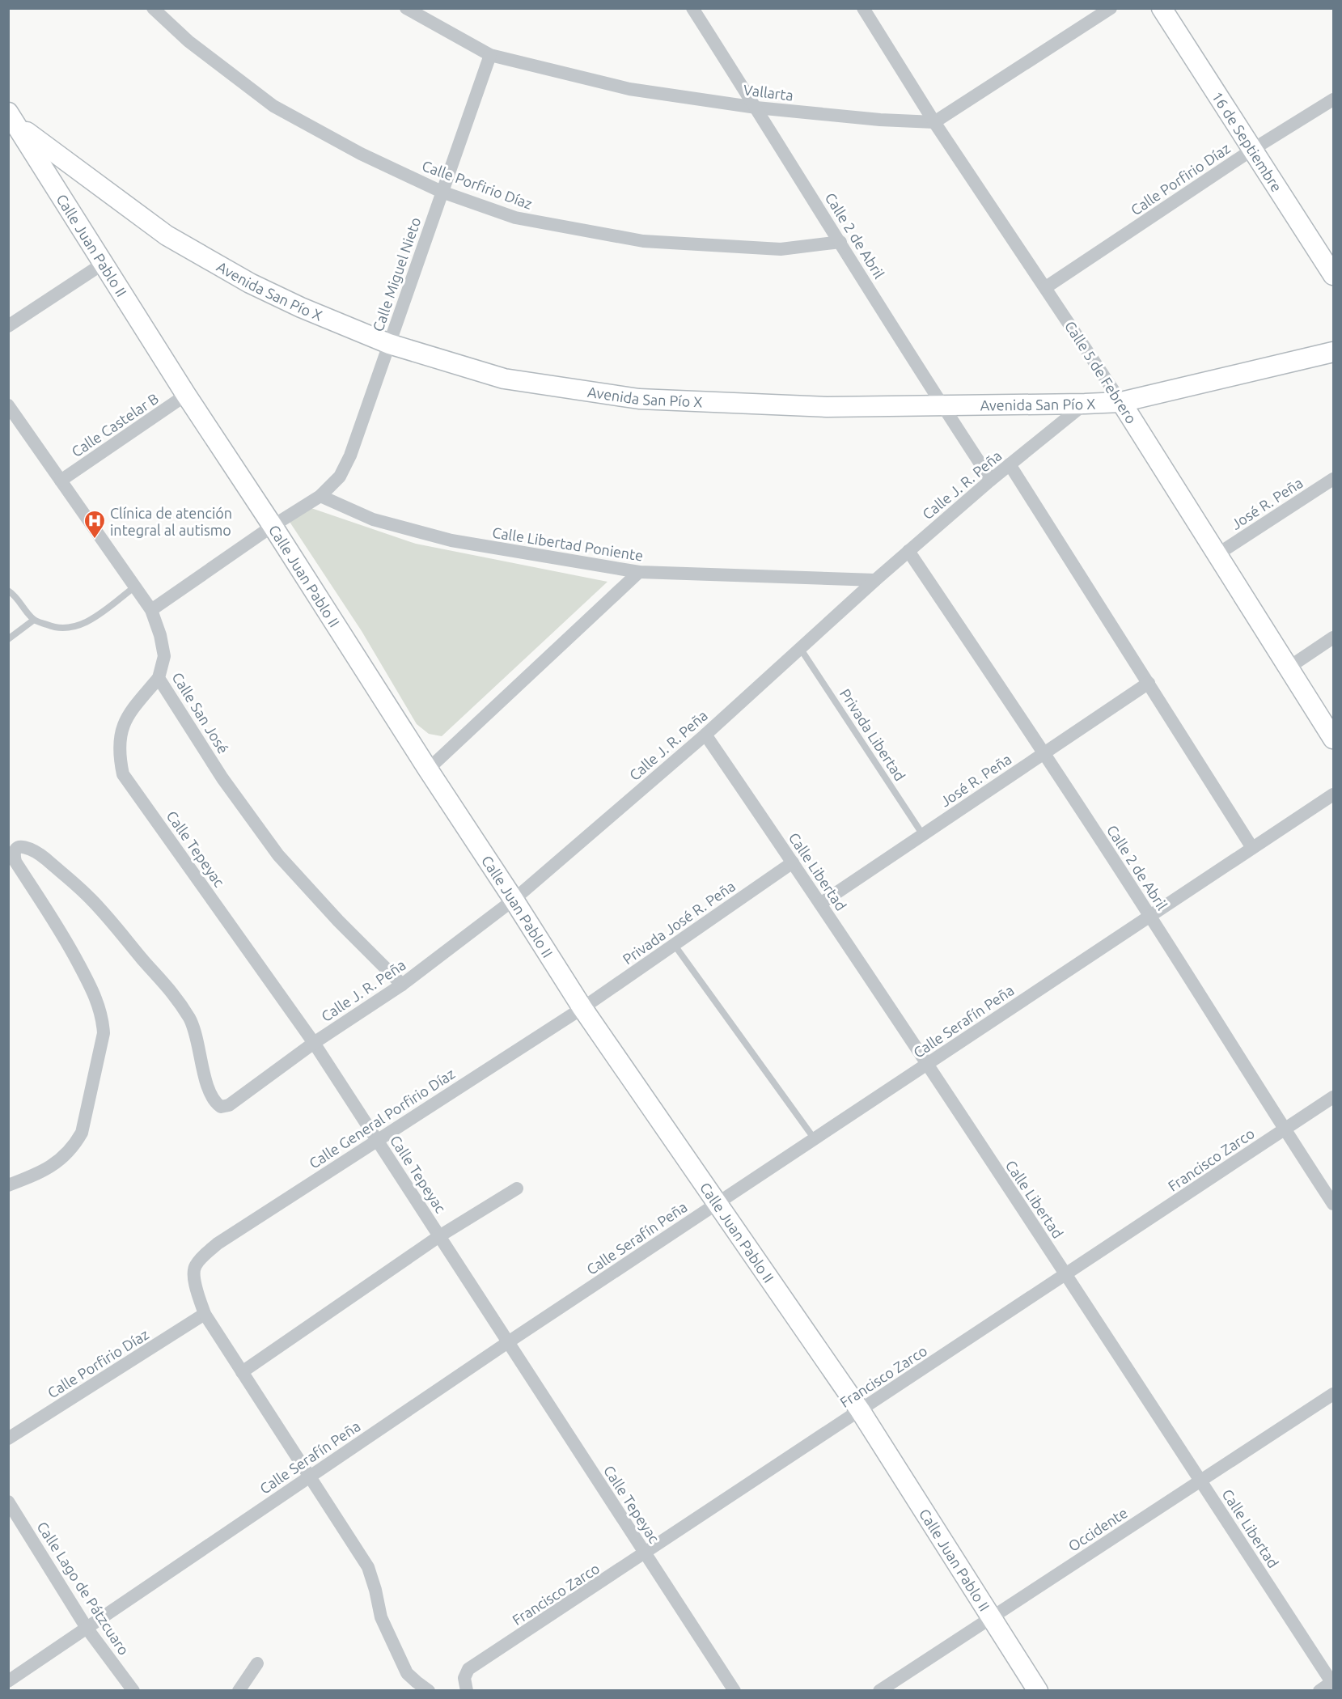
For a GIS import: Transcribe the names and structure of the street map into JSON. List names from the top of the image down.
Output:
{
  "streets": {
    "street": [
      "Vallarta",
      "16 de Septiembre",
      "Calle Porfirio Díaz",
      "Calle 2 de Abril",
      "Calle Juan Pablo II",
      "Calle Miguel Nieto",
      "Avenida San Pío X",
      "Calle 5 de Febrero",
      "Calle Castelar B",
      "Calle J. R. Peña",
      "José R. Peña",
      "Calle Libertad Poniente",
      "Calle San José",
      "Calle Tepeyac",
      "Calle Libertad",
      "Privada José R. Peña",
      "Calle Serafín Peña",
      "Calle General Porfirio Díaz",
      "Francisco Zarco",
      "Occidente",
      "Calle Lago de Pátzcuaro"
    ],
    "lane": ["Privada Libertad"]
  },
  "crossings": [
    ["Vallarta", "Calle 2 de Abril"],
    ["Vallarta", "Calle Miguel Nieto"],
    ["Vallarta", "Calle 5 de Febrero"],
    ["16 de Septiembre", "Calle Porfirio Díaz"],
    ["Calle Porfirio Díaz", "Calle 2 de Abril"],
    ["Calle Porfirio Díaz", "Calle Miguel Nieto"],
    ["Calle Porfirio Díaz", "Calle 5 de Febrero"],
    ["Calle Porfirio Díaz", "Calle General Porfirio Díaz"],
    ["Calle 2 de Abril", "Avenida San Pío X"],
    ["Calle 2 de Abril", "Calle J. R. Peña"],
    ["Calle 2 de Abril", "José R. Peña"],
    ["Calle 2 de Abril", "Calle Serafín Peña"],
    ["Calle 2 de Abril", "Francisco Zarco"],
    ["Calle Juan Pablo II", "Avenida San Pío X"],
    ["Calle Juan Pablo II", "Calle Castelar B"],
    ["Calle Juan Pablo II", "Calle J. R. Peña"],
    ["Calle Juan Pablo II", "Privada José R. Peña"],
    ["Calle Juan Pablo II", "Calle Serafín Peña"],
    ["Calle Juan Pablo II", "Calle General Porfirio Díaz"],
    ["Calle Juan Pablo II", "Francisco Zarco"],
    ["Calle Juan Pablo II", "Occidente"],
    ["Calle Miguel Nieto", "Avenida San Pío X"],
    ["Calle Miguel Nieto", "Calle Libertad Poniente"],
    ["Avenida San Pío X", "Calle 5 de Febrero"],
    ["Avenida San Pío X", "Calle J. R. Peña"],
    ["Calle 5 de Febrero", "José R. Peña"],
    ["Calle Castelar B", "Calle San José"],
    ["Calle J. R. Peña", "Calle Libertad Poniente"],
    ["Calle J. R. Peña", "Calle San José"],
    ["Calle J. R. Peña", "Privada Libertad"],
    ["Calle J. R. Peña", "Calle Tepeyac"],
    ["Calle J. R. Peña", "Calle Libertad"],
    ["José R. Peña", "Privada Libertad"],
    ["José R. Peña", "Calle Libertad"],
    ["Calle San José", "Calle Tepeyac"],
    ["Calle Tepeyac", "Calle Serafín Peña"],
    ["Calle Tepeyac", "Calle General Porfirio Díaz"],
    ["Calle Tepeyac", "Francisco Zarco"],
    ["Calle Libertad", "Privada José R. Peña"],
    ["Calle Libertad", "Calle Serafín Peña"],
    ["Calle Libertad", "Francisco Zarco"],
    ["Calle Libertad", "Occidente"],
    ["Privada José R. Peña", "Calle General Porfirio Díaz"],
    ["Calle Serafín Peña", "Calle Lago de Pátzcuaro"]
  ],
  "places": {
    "hospital": ["Clínica de atención integral al autismo"]
  }
}
